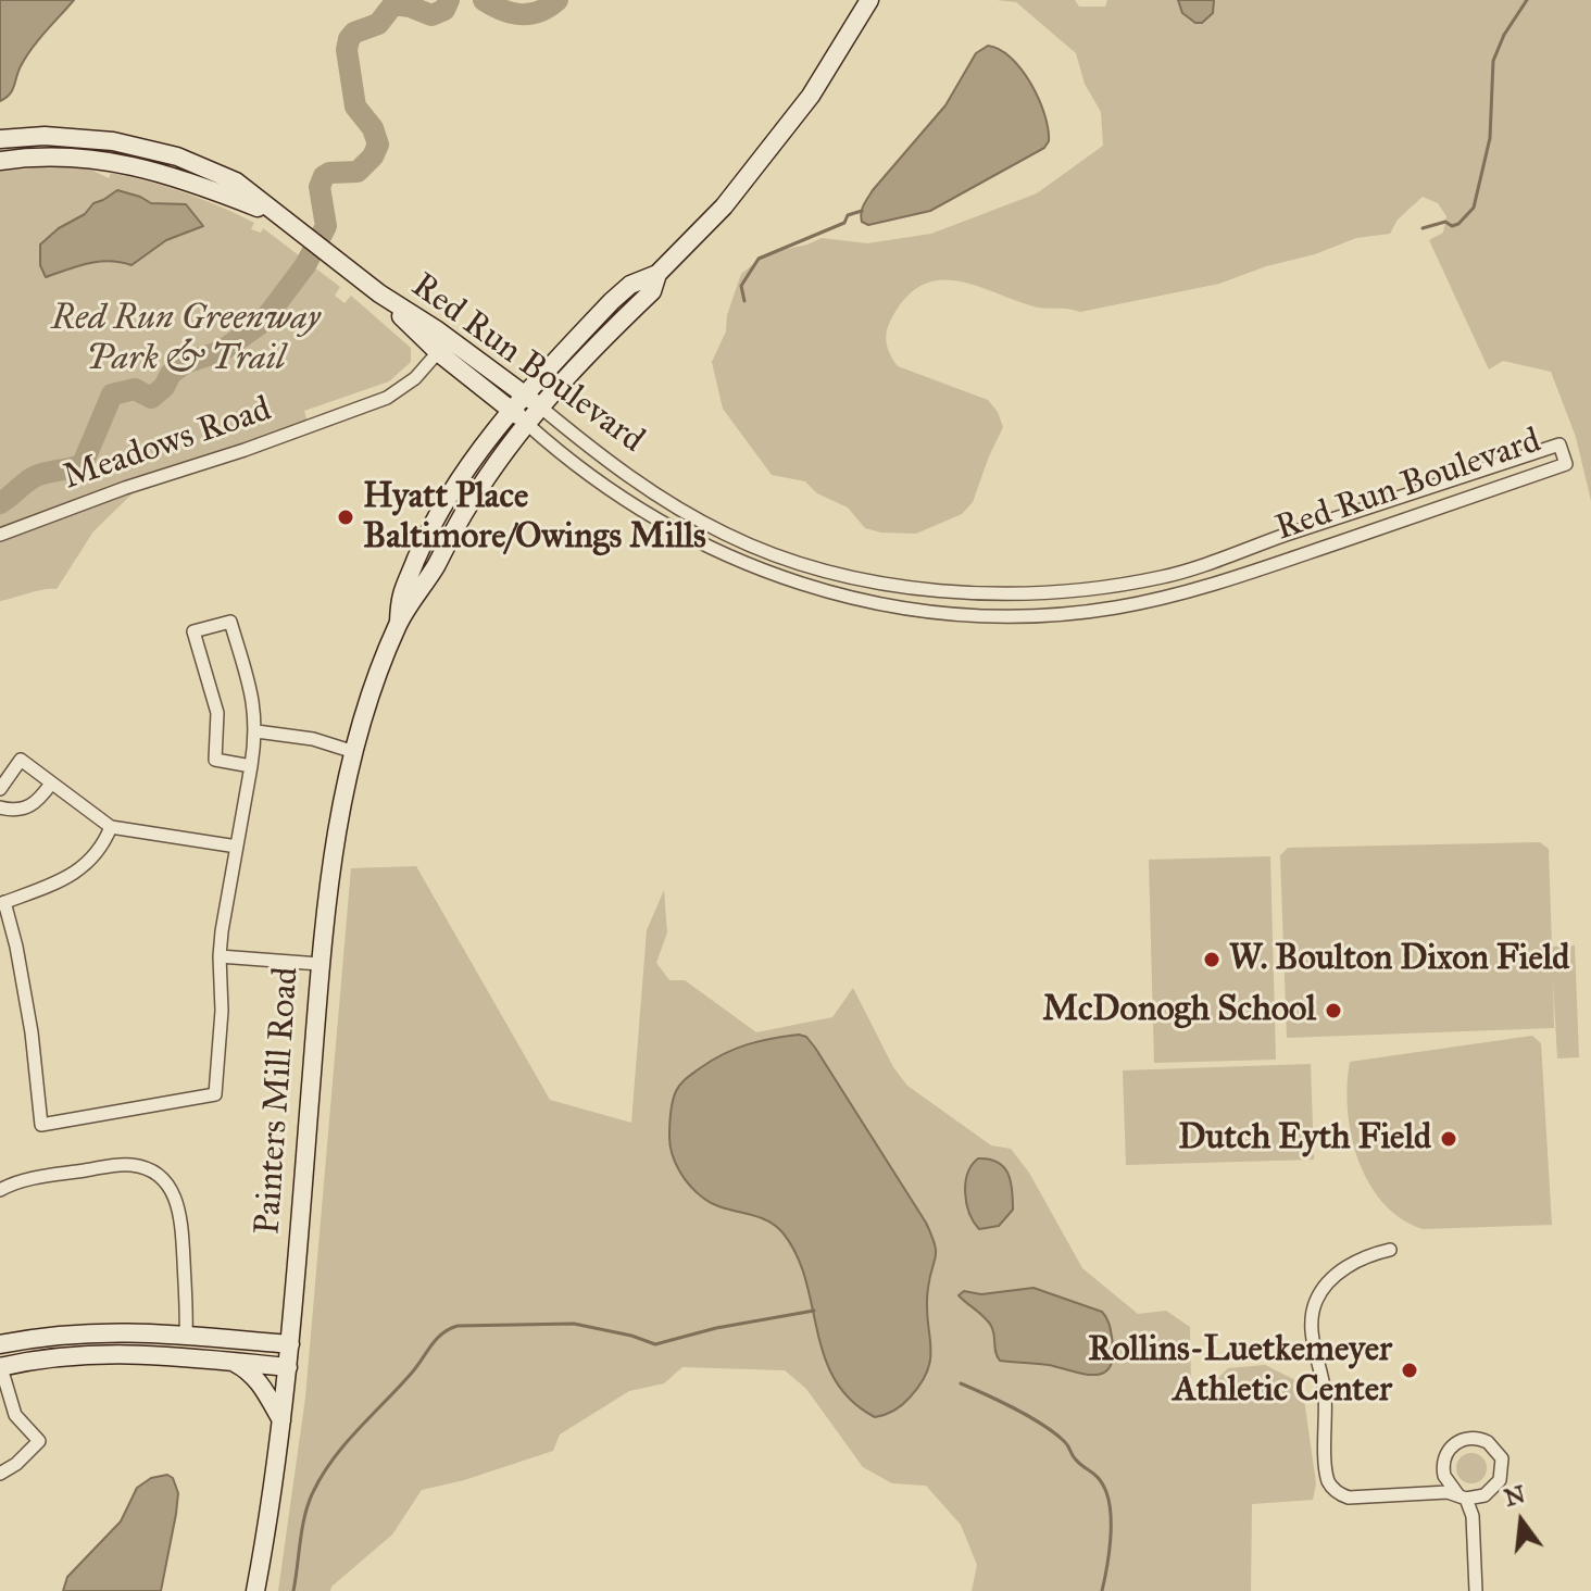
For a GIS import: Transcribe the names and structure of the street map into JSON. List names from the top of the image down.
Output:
{
  "streets": {
    "main road": ["Red Run Boulevard", "Painters Mill Road"],
    "street": ["Meadows Road"]
  },
  "crossings": [
    ["Red Run Boulevard", "Meadows Road"],
    ["Red Run Boulevard", "Painters Mill Road"]
  ],
  "parks": ["Red Run Greenway Park & Trail"],
  "places": [
    "Hyatt Place Baltimore/Owings Mills",
    "W. Boulton Dixon Field",
    "McDonogh School",
    "Dutch Eyth Field",
    "Rollins-Luetkemeyer Athletic Center"
  ],
  "north": "top"
}
